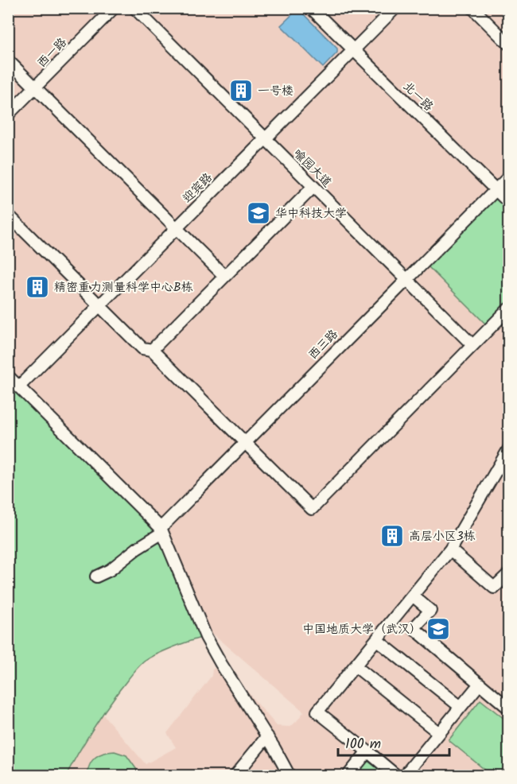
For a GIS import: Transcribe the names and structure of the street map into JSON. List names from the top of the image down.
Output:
{
  "streets": {
    "street": [
      "西一路",
      "北一路",
      "喻园大道",
      "迎宾路",
      "西三路"
    ]
  },
  "crossings": [
    ["北一路", "迎宾路"],
    ["北一路", "西三路"],
    ["喻园大道", "迎宾路"],
    ["喻园大道", "西三路"]
  ],
  "places": {
    "building": ["一号楼", "精密重力测量科学中心B栋", "高层小区3栋"],
    "school or university": ["华中科技大学", "中国地质大学（武汉）"]
  },
  "scale_bar": "100 m"
}
